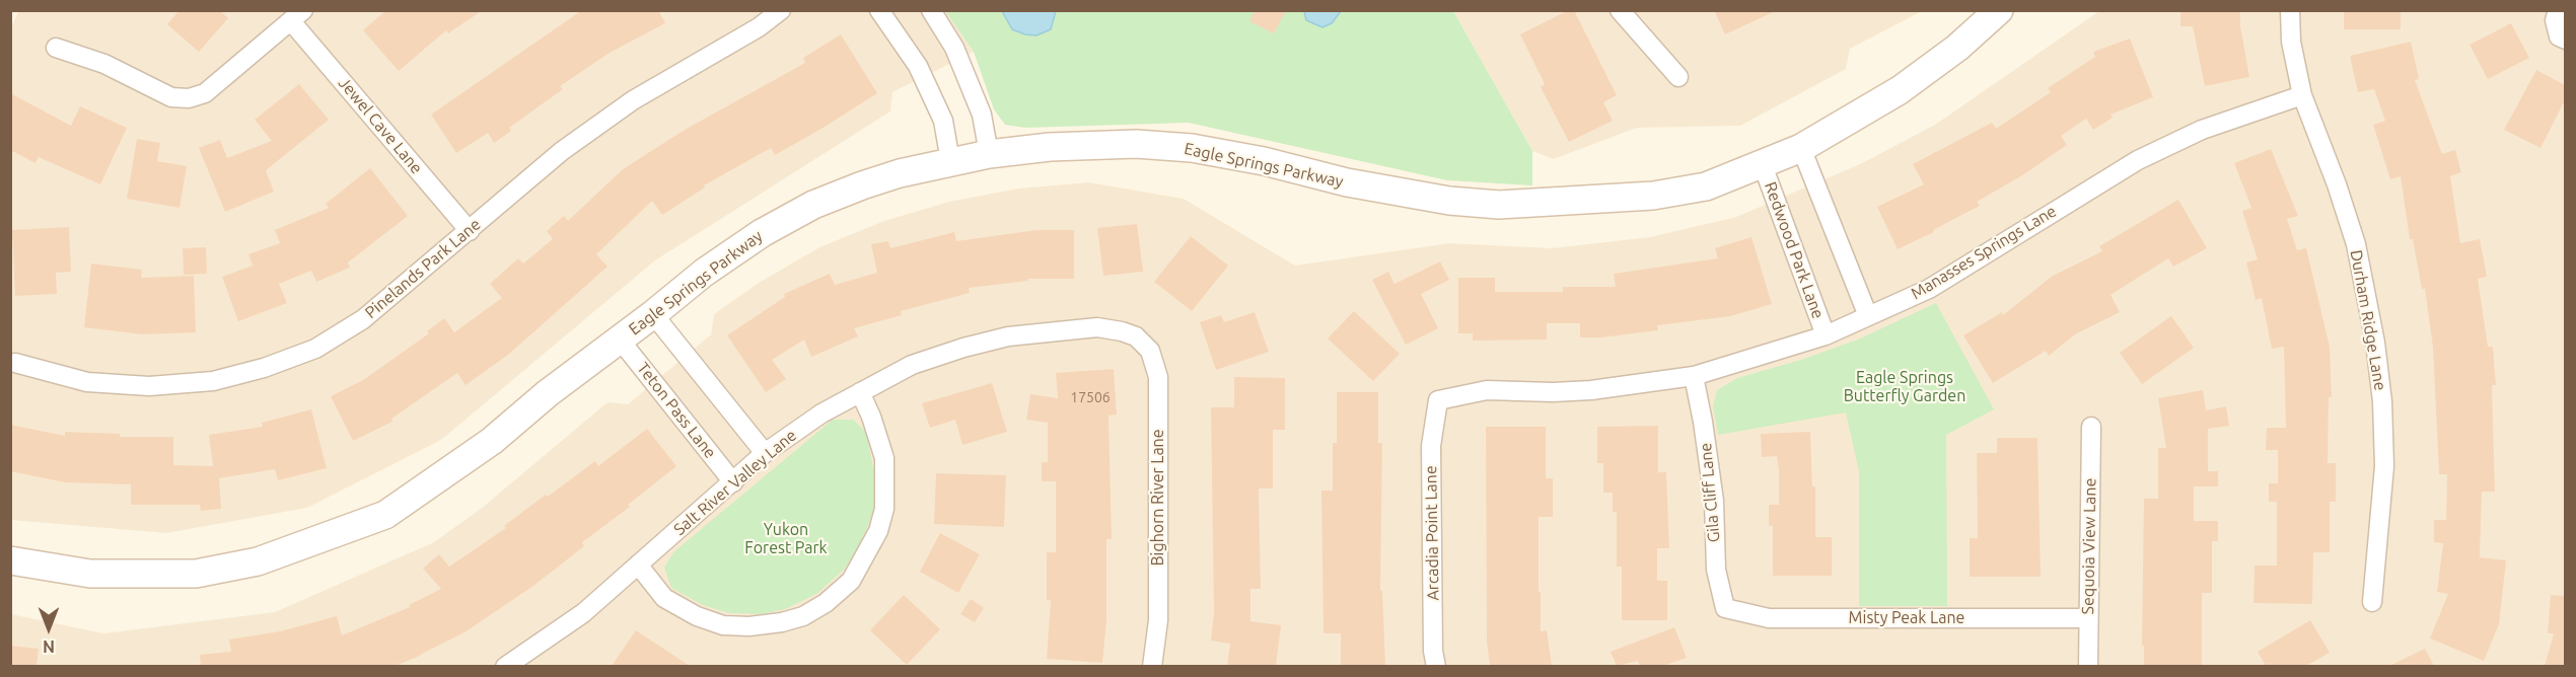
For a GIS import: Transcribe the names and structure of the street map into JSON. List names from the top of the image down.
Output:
{
  "streets": {
    "street": [
      "Jewel Cave Lane",
      "Eagle Springs Parkway",
      "Redwood Park Lane",
      "Manasses Springs Lane",
      "Pinelands Park Lane",
      "Durham Ridge Lane",
      "Teton Pass Lane",
      "Salt River Valley Lane",
      "Gila Cliff Lane",
      "Bighorn River Lane",
      "Arcadia Point Lane",
      "Sequoia View Lane",
      "Misty Peak Lane"
    ]
  },
  "crossings": [
    ["Jewel Cave Lane", "Pinelands Park Lane"],
    ["Eagle Springs Parkway", "Redwood Park Lane"],
    ["Eagle Springs Parkway", "Teton Pass Lane"],
    ["Redwood Park Lane", "Manasses Springs Lane"],
    ["Manasses Springs Lane", "Durham Ridge Lane"],
    ["Manasses Springs Lane", "Gila Cliff Lane"],
    ["Manasses Springs Lane", "Arcadia Point Lane"],
    ["Teton Pass Lane", "Salt River Valley Lane"],
    ["Salt River Valley Lane", "Bighorn River Lane"],
    ["Gila Cliff Lane", "Misty Peak Lane"],
    ["Sequoia View Lane", "Misty Peak Lane"]
  ],
  "parks": ["Eagle Springs Butterfly Garden", "Yukon Forest Park"],
  "house_numbers": ["17506"],
  "north": "bottom"
}
